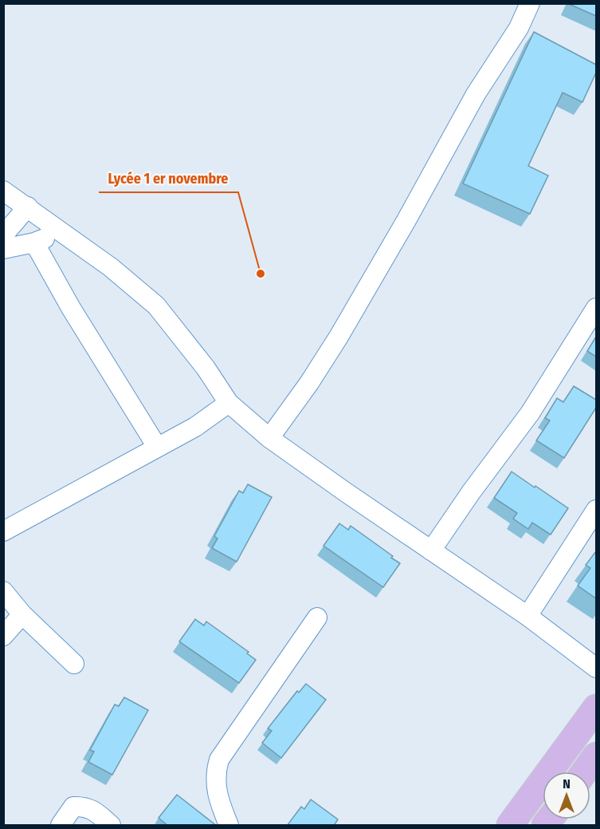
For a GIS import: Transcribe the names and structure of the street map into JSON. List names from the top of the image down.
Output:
{
  "places": ["Lycée 1 er novembre"],
  "north": "top"
}
